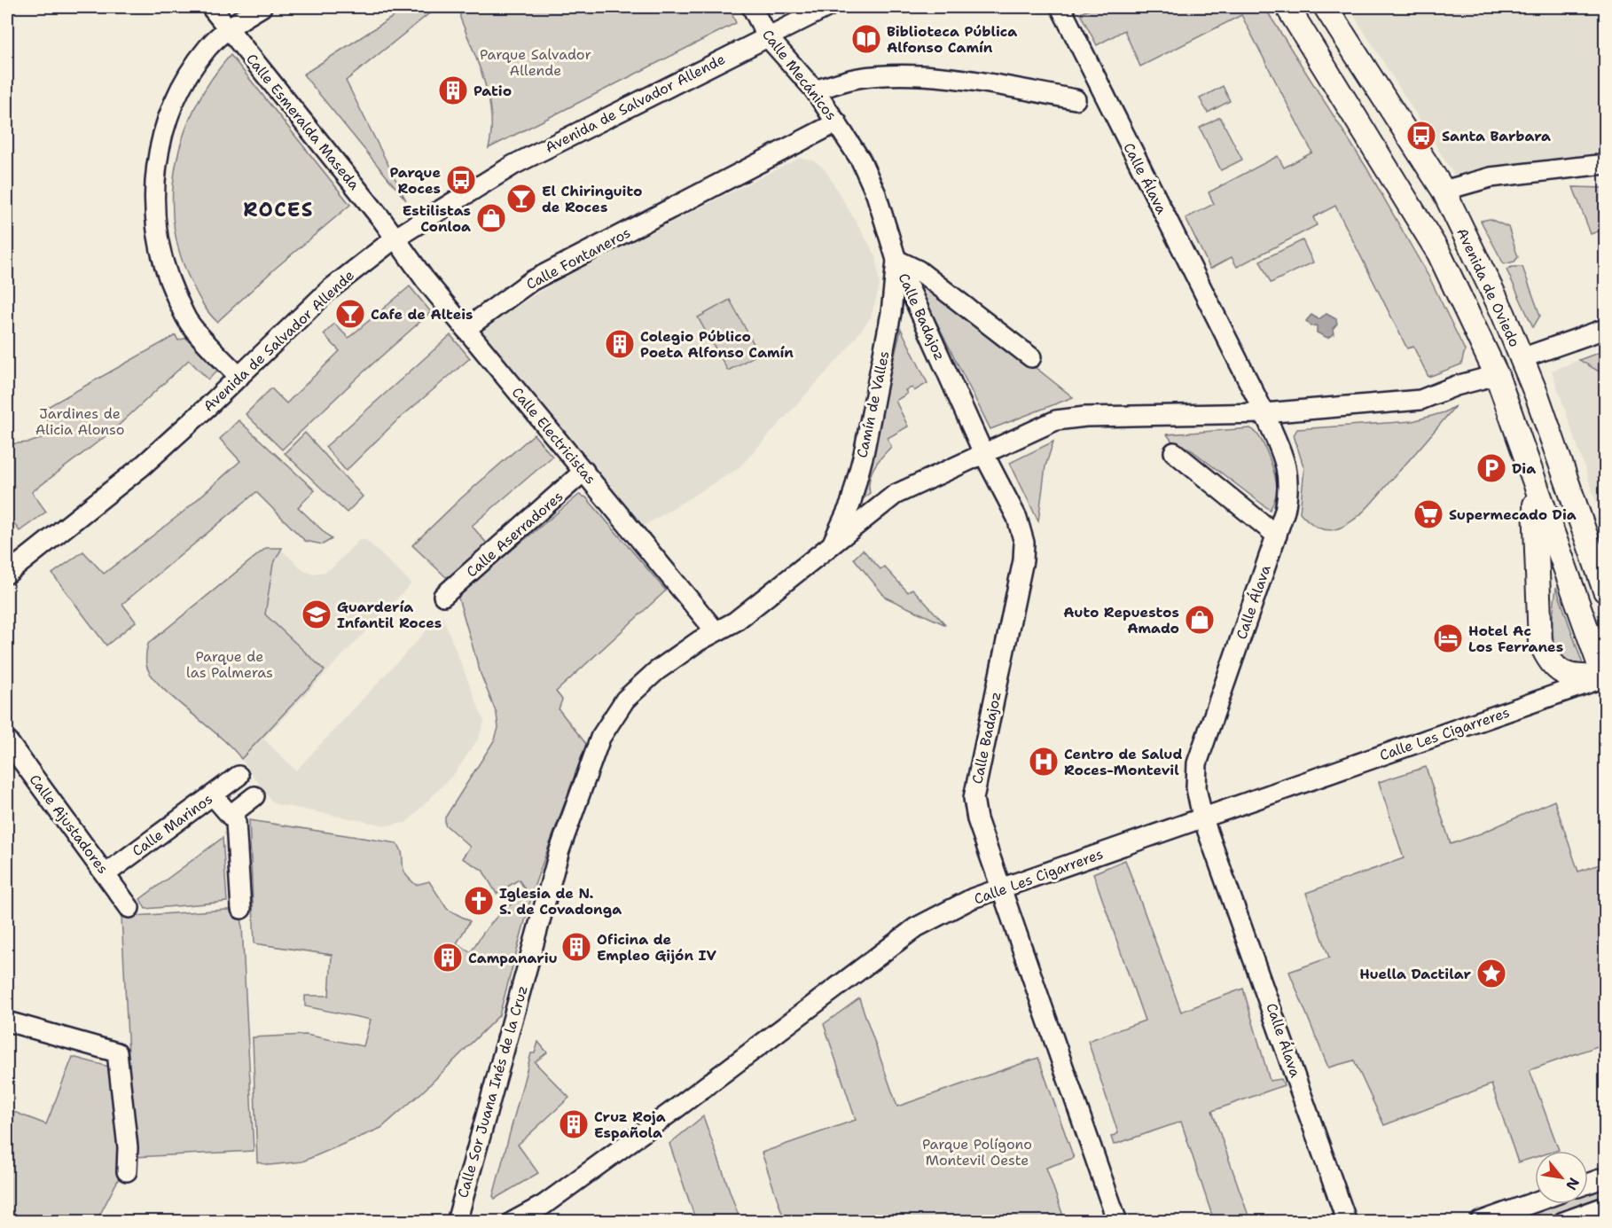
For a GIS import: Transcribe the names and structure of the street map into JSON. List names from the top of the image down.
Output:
{
  "streets": {
    "main road": ["Avenida de Oviedo"],
    "street": [
      "Calle Mecánicos",
      "Avenida de Salvador Allende",
      "Calle Esmeralda Maseda",
      "Calle Álava",
      "Calle Fontaneros",
      "Calle Badajoz",
      "Camín de Valles",
      "Calle Electricistas",
      "Calle Aserradores",
      "Calle Les Cigarreres",
      "Calle Ajustadores",
      "Calle Marinos",
      "Calle Sor Juana Inés de la Cruz"
    ]
  },
  "crossings": [
    ["Calle Mecánicos", "Avenida de Salvador Allende"],
    ["Calle Mecánicos", "Calle Fontaneros"],
    ["Calle Mecánicos", "Calle Badajoz"],
    ["Calle Mecánicos", "Camín de Valles"],
    ["Avenida de Salvador Allende", "Calle Esmeralda Maseda"],
    ["Avenida de Salvador Allende", "Calle Electricistas"],
    ["Calle Esmeralda Maseda", "Calle Electricistas"],
    ["Calle Álava", "Calle Les Cigarreres"],
    ["Calle Álava", "Calle Sor Juana Inés de la Cruz"],
    ["Calle Fontaneros", "Calle Electricistas"],
    ["Avenida de Oviedo", "Calle Les Cigarreres"],
    ["Calle Badajoz", "Camín de Valles"],
    ["Calle Badajoz", "Calle Les Cigarreres"],
    ["Calle Badajoz", "Calle Sor Juana Inés de la Cruz"],
    ["Camín de Valles", "Calle Sor Juana Inés de la Cruz"],
    ["Calle Electricistas", "Calle Aserradores"],
    ["Calle Electricistas", "Calle Sor Juana Inés de la Cruz"],
    ["Calle Ajustadores", "Calle Marinos"]
  ],
  "districts": ["ROCES"],
  "parks": [
    "Parque Salvador Allende",
    "Jardines de Alicia Alonso",
    "Parque de las Palmeras",
    "Parque Polígono Montevil Oeste"
  ],
  "places": {
    "library": ["Biblioteca Pública Alfonso Camín"],
    "building": [
      "Patio",
      "Colegio Público Poeta Alfonso Camín",
      "Oficina de Empleo Gijón IV",
      "Campanariu",
      "Cruz Roja Española"
    ],
    "bus stop": ["Santa Barbara", "Parque Roces"],
    "bar": ["El Chiringuito de Roces", "Cafe de Alteis"],
    "shop": ["Estilistas Conloa", "Auto Repuestos Amado"],
    "parking": ["Dia"],
    "supermarket": ["Supermecado Dia"],
    "school or university": ["Guardería Infantil Roces"],
    "hotel": ["Hotel Ac Los Ferranes"],
    "hospital": ["Centro de Salud Roces-Montevil"],
    "church": ["Iglesia de N. S. de Covadonga"],
    "place": ["Huella Dactilar"]
  },
  "north": "bottom right"
}
